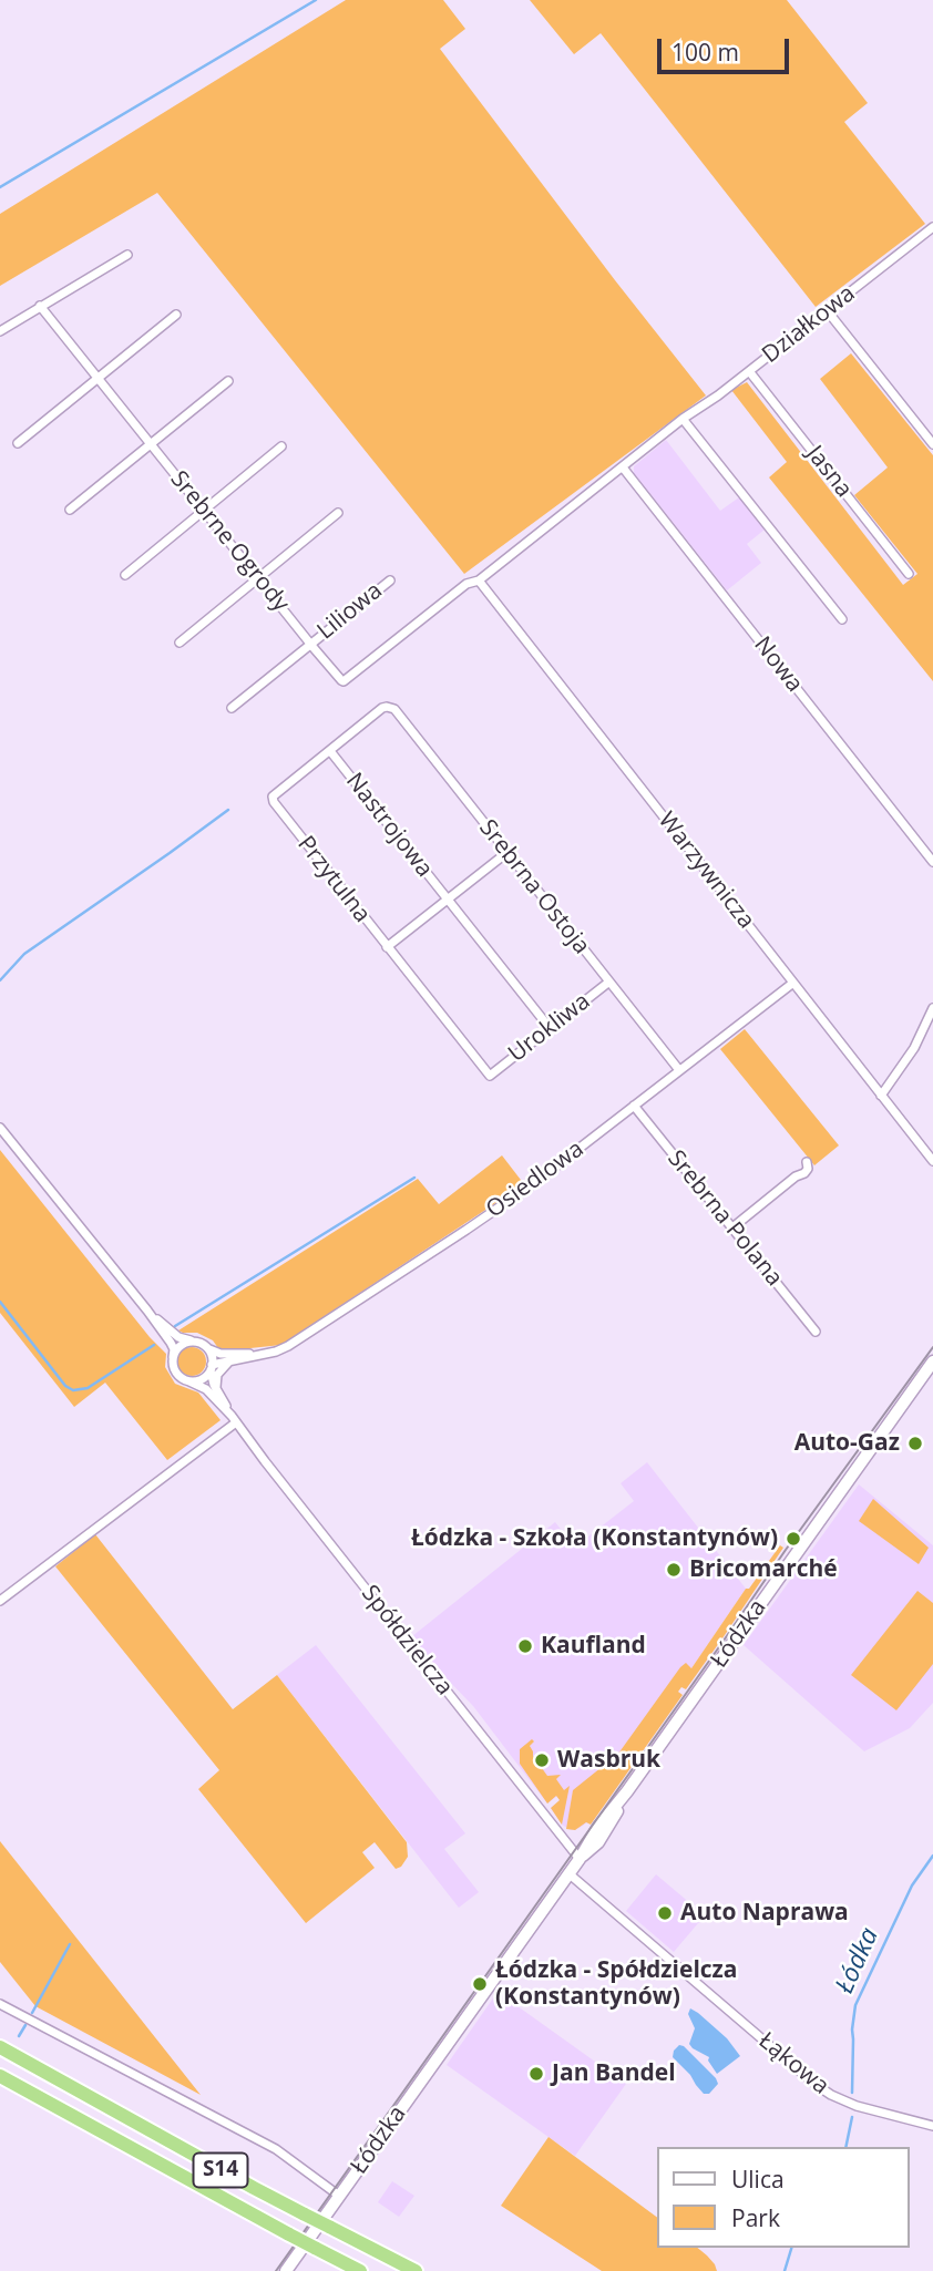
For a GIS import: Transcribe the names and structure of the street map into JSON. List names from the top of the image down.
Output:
{
  "streets": {
    "highway": ["S14"],
    "main road": ["Łódzka"],
    "street": [
      "Działkowa",
      "Jasna",
      "Srebrne Ogrody",
      "Liliowa",
      "Nowa",
      "Nastrojowa",
      "Warzywnicza",
      "Przytulna",
      "Srebrna Ostoja",
      "Urokliwa",
      "Osiedlowa",
      "Srebrna Polana",
      "Spółdzielcza",
      "Łąkowa"
    ]
  },
  "crossings": [
    ["Działkowa", "Jasna"],
    ["Działkowa", "Srebrne Ogrody"],
    ["Działkowa", "Nowa"],
    ["Działkowa", "Warzywnicza"],
    ["Srebrne Ogrody", "Liliowa"],
    ["Srebrne Ogrody", "Warzywnicza"],
    ["Nastrojowa", "Przytulna"],
    ["Nastrojowa", "Srebrna Ostoja"],
    ["Nastrojowa", "Urokliwa"],
    ["Warzywnicza", "Osiedlowa"],
    ["Przytulna", "Srebrna Ostoja"],
    ["Przytulna", "Urokliwa"],
    ["Srebrna Ostoja", "Urokliwa"],
    ["Srebrna Ostoja", "Osiedlowa"],
    ["Osiedlowa", "Srebrna Polana"],
    ["Łódzka", "Spółdzielcza"],
    ["Łódzka", "Łąkowa"]
  ],
  "water": ["Łódka"],
  "places": [
    "Auto-Gaz",
    "Łódzka - Szkoła (Konstantynów)",
    "Bricomarché",
    "Kaufland",
    "Wasbruk",
    "Auto Naprawa",
    "Łódzka - Spółdzielcza (Konstantynów)",
    "Jan Bandel"
  ],
  "legend": ["Ulica", "Park"],
  "scale_bar": "100 m"
}
